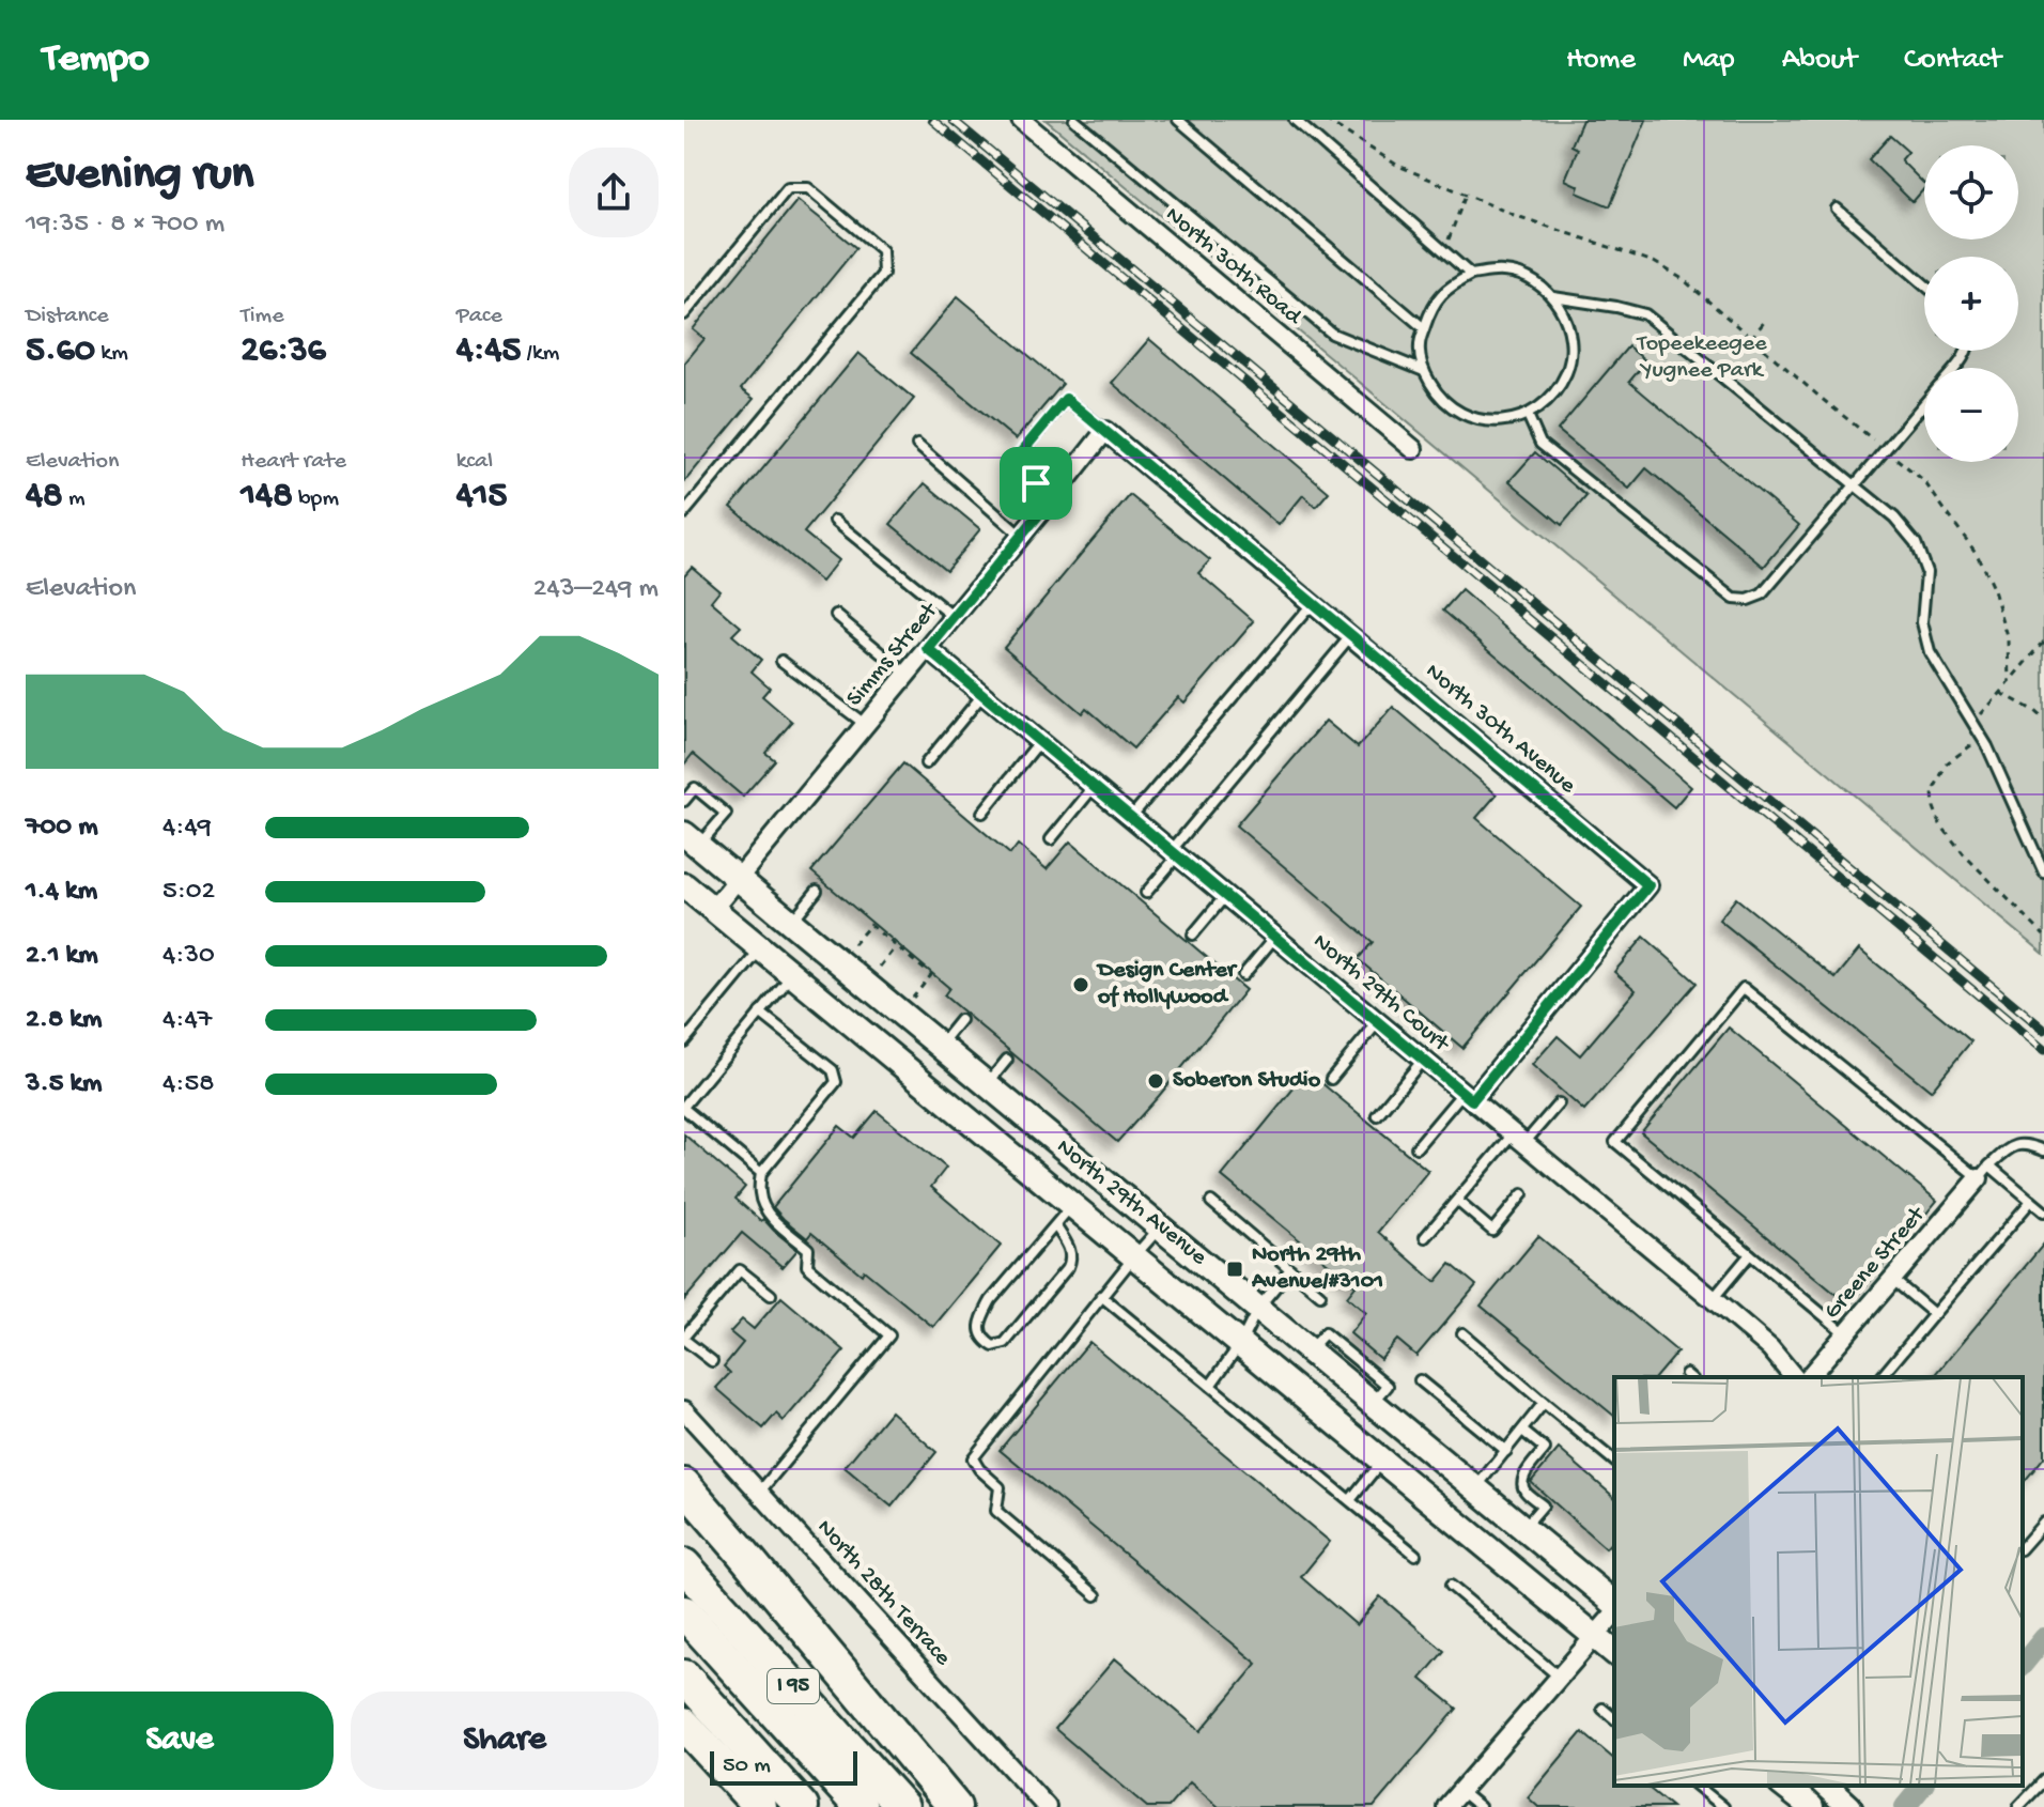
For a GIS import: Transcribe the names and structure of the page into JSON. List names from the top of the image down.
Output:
{
  "streets": {
    "highway": ["I 95"],
    "street": [
      "North 30th Road",
      "Simms Street",
      "North 30th Avenue",
      "North 29th Court",
      "North 29th Avenue",
      "Greene Street",
      "North 28th Terrace"
    ]
  },
  "crossings": [
    ["Simms Street", "North 30th Avenue"],
    ["Simms Street", "North 29th Court"],
    ["Simms Street", "North 29th Avenue"],
    ["North 30th Avenue", "North 29th Court"]
  ],
  "parks": ["Topeekeegee Yugnee Park"],
  "places": {
    "other": ["Design Center of Hollywood", "Soberon Studio"],
    "transit": ["North 29th Avenue/#3101"]
  },
  "scale_bar": "50 m",
  "page": {
    "header": "Tempo",
    "nav": [
      "Home",
      "Map",
      "About",
      "Contact"
    ],
    "heading": ["Evening run", "19:35 · 8 × 700 m"],
    "map_buttons": ["+", "−"],
    "stats": [
      ["Distance", "5.60 km"],
      ["Time", "26:36"],
      ["Pace", "4:45 /km"],
      ["Elevation", "48 m"],
      ["Heart rate", "148 bpm"],
      ["kcal", "415"]
    ],
    "chart": ["Elevation", "243–249 m"],
    "list": [
      {
        "name": "700 m",
        "note": "4:49"
      },
      {
        "name": "1.4 km",
        "note": "5:02"
      },
      {
        "name": "2.1 km",
        "note": "4:30"
      },
      {
        "name": "2.8 km",
        "note": "4:47"
      },
      {
        "name": "3.5 km",
        "note": "4:58"
      }
    ],
    "buttons": ["Save", "Share"],
    "scale": "50 m"
  }
}
